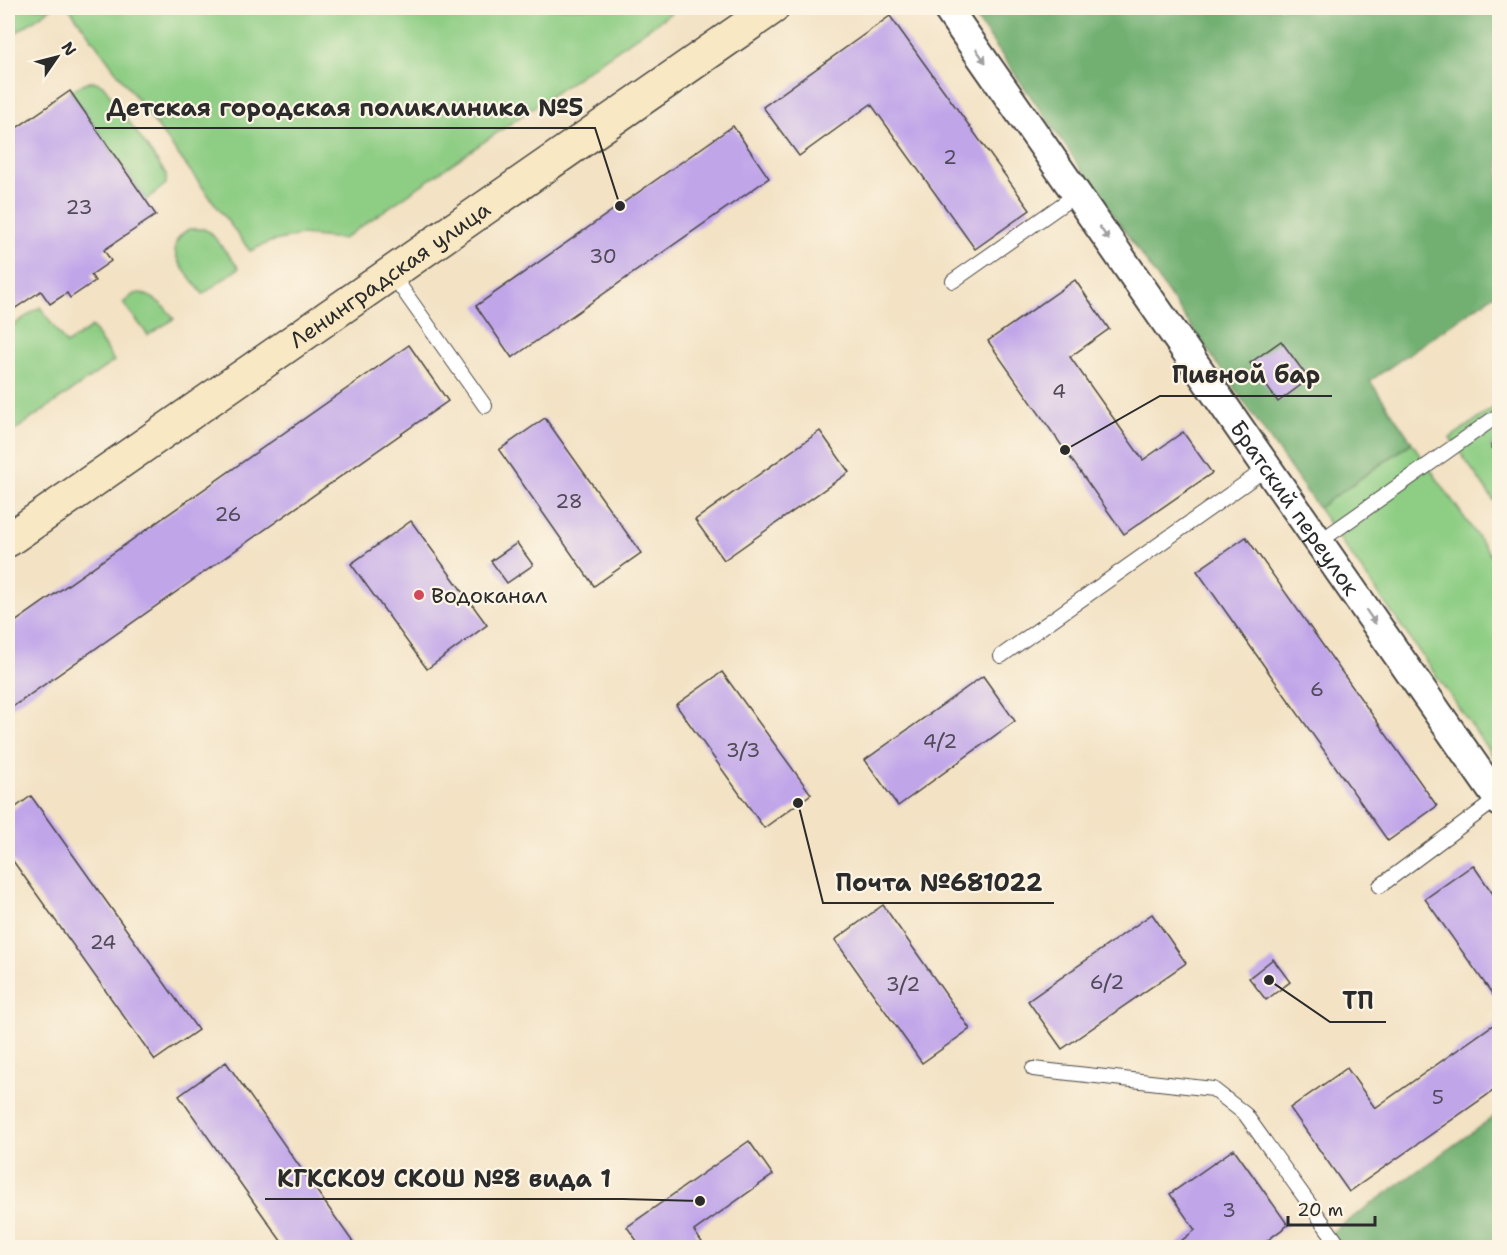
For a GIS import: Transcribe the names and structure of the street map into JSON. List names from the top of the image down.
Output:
{
  "streets": {
    "main road": ["Ленинградская улица"],
    "street": ["Братский переулок"]
  },
  "one_way": ["Братский переулок"],
  "places": [
    "Детская городская поликлиника №5",
    "Пивной бар",
    "Водоканал",
    "Почта №681022",
    "ТП",
    "КГКСКОУ СКОШ №8 вида 1"
  ],
  "house_numbers": [
    "2",
    "23",
    "30",
    "4",
    "28",
    "26",
    "6",
    "4/2",
    "3/3",
    "24",
    "6/2",
    "3/2",
    "5",
    "3"
  ],
  "scale_bar": "20 m",
  "north": "top right"
}
